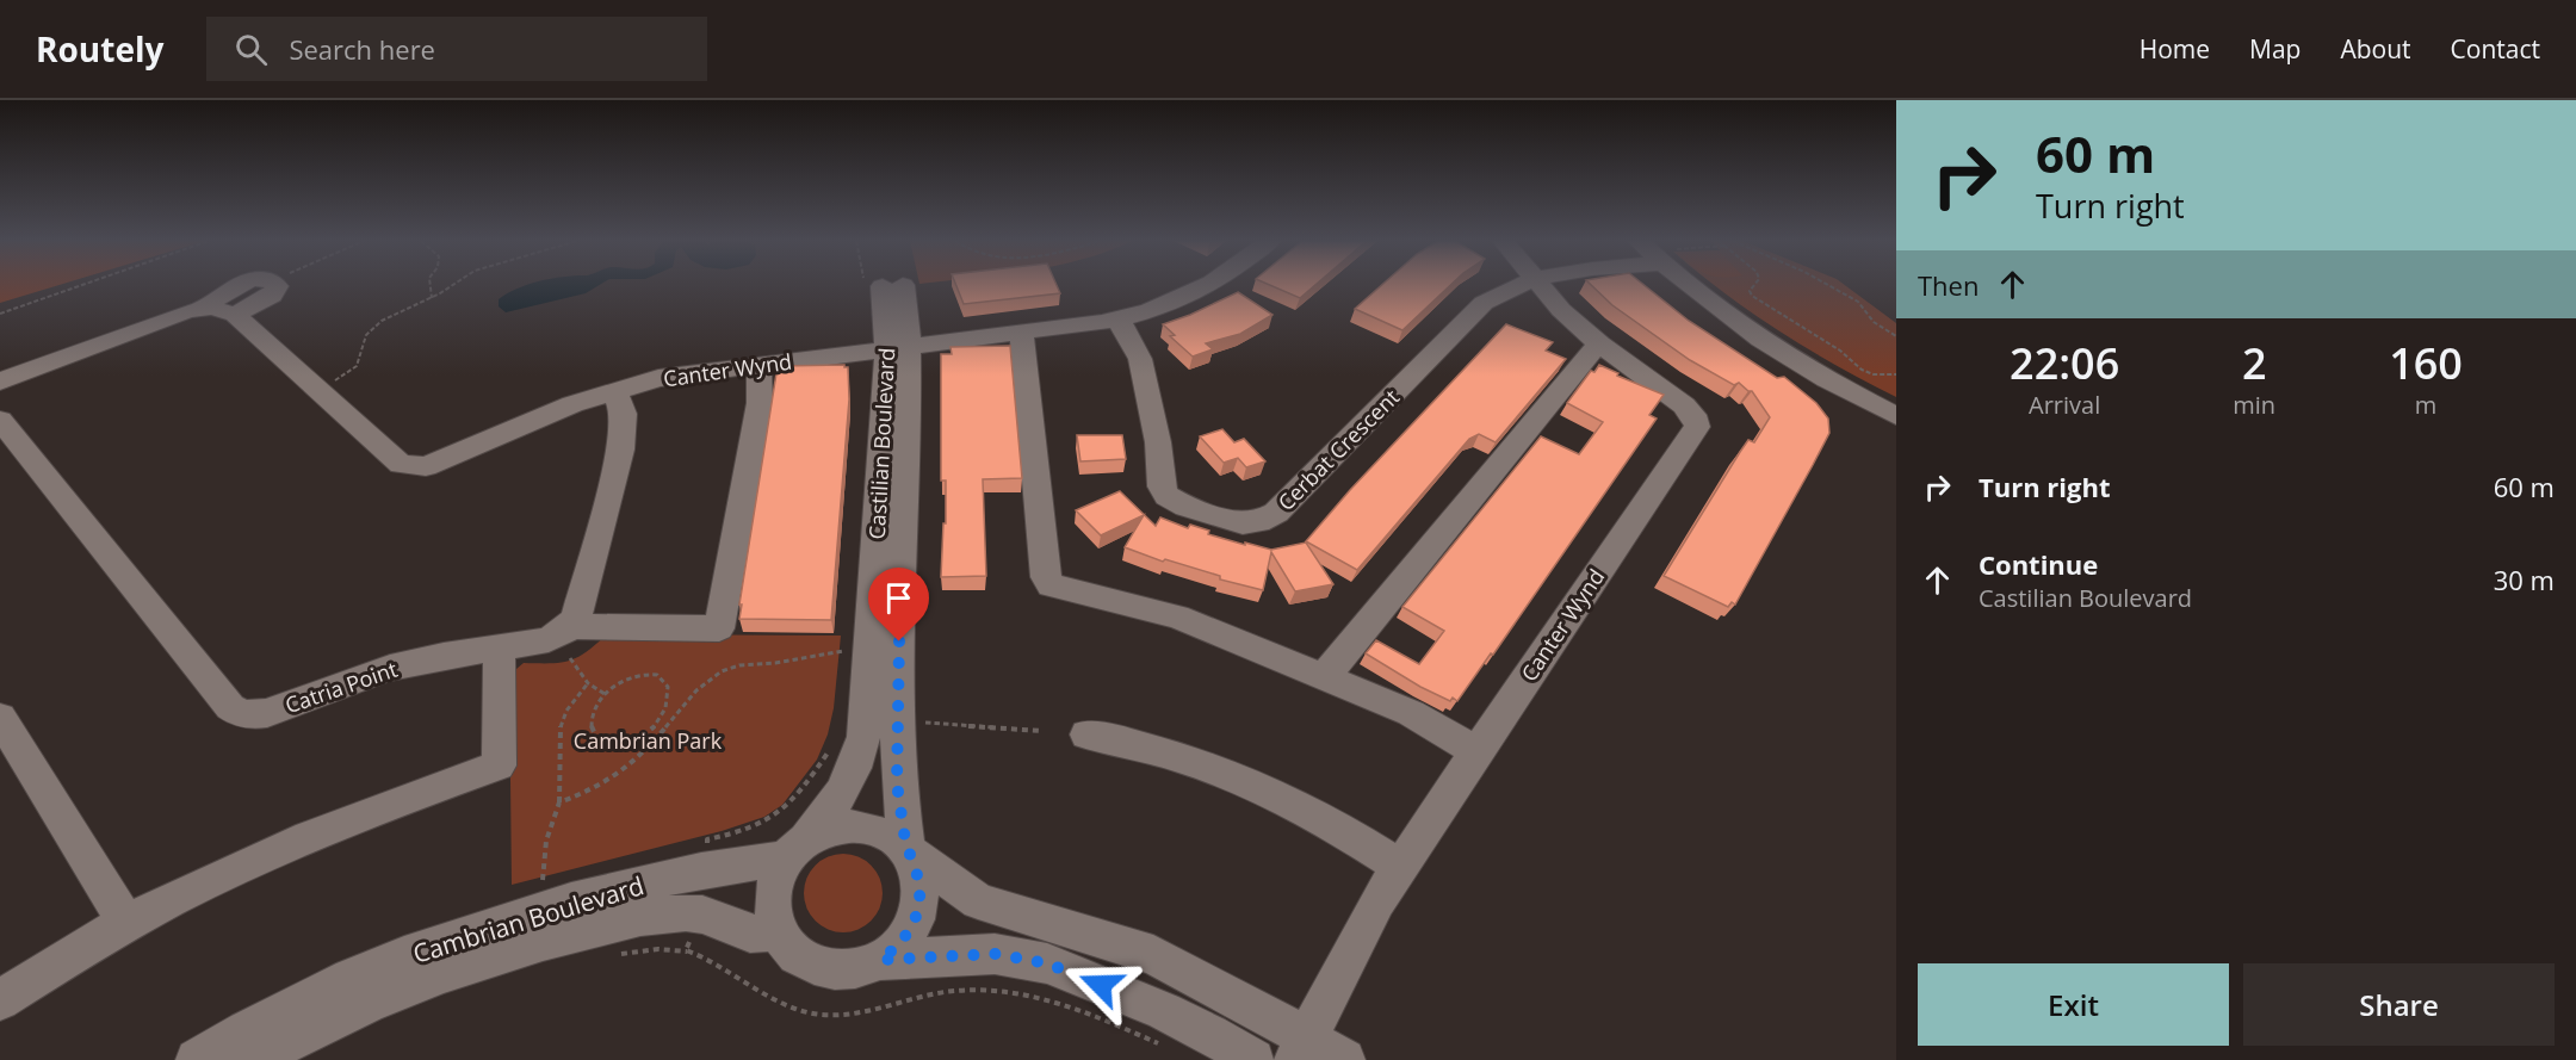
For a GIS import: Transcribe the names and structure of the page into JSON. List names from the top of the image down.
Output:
{
  "streets": {
    "street": [
      "Canter Wynd",
      "Castilian Boulevard",
      "Cerbat Crescent",
      "Catria Point",
      "Cambrian Boulevard"
    ]
  },
  "crossings": [
    ["Canter Wynd", "Castilian Boulevard"],
    ["Canter Wynd", "Cerbat Crescent"],
    ["Castilian Boulevard", "Cambrian Boulevard"]
  ],
  "parks": ["Cambrian Park"],
  "page": {
    "header": "Routely",
    "search": "Search here",
    "nav": [
      "Home",
      "Map",
      "About",
      "Contact"
    ],
    "turn": ["60 m", "Turn right"],
    "then": "Then",
    "eta": [
      "22:06",
      "Arrival",
      "2",
      "min",
      "160",
      "m"
    ],
    "list": [
      {
        "name": "Turn right",
        "value": "60 m"
      },
      {
        "name": "Continue",
        "note": "Castilian Boulevard",
        "value": "30 m"
      }
    ],
    "buttons": ["Exit", "Share"]
  }
}
